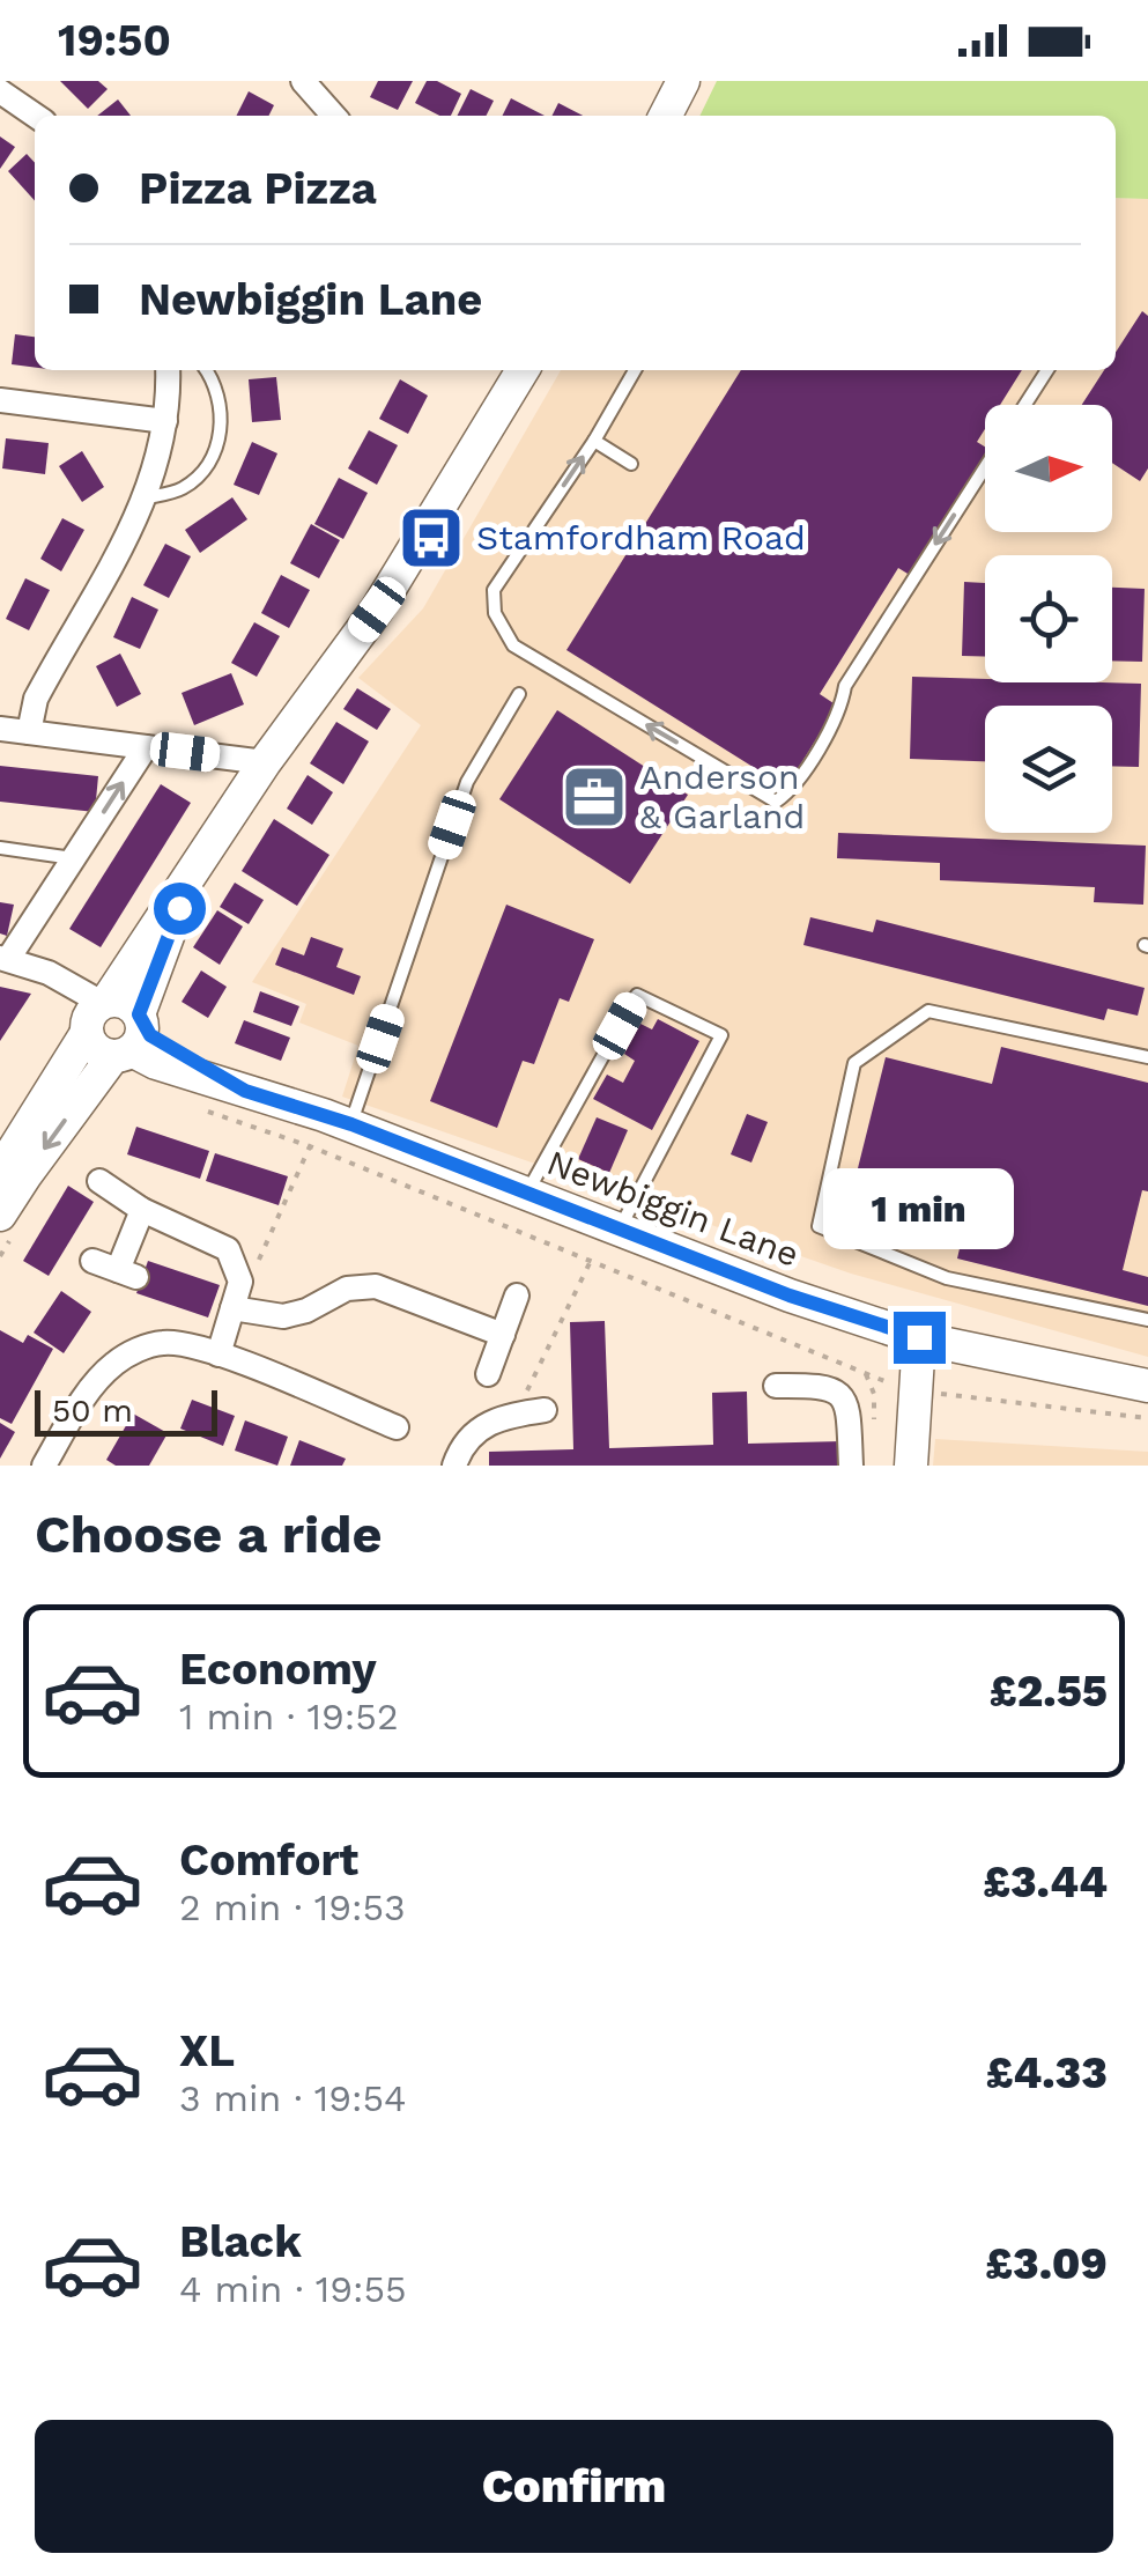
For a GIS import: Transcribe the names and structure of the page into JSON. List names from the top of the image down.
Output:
{
  "streets": {
    "street": ["Newbiggin Lane"]
  },
  "places": {
    "bus stop": ["Stamfordham Road"],
    "office": ["Anderson & Garland"]
  },
  "scale_bar": "50 m",
  "north": "right",
  "page": {
    "status": "19:50",
    "banner": ["Pizza Pizza", "Newbiggin Lane"],
    "bubble": "1 min",
    "scale": "50 m",
    "heading": "Choose a ride",
    "list": [
      {
        "name": "Economy",
        "note": "1 min · 19:52",
        "value": "£2.55"
      },
      {
        "name": "Comfort",
        "note": "2 min · 19:53",
        "value": "£3.44"
      },
      {
        "name": "XL",
        "note": "3 min · 19:54",
        "value": "£4.33"
      },
      {
        "name": "Black",
        "note": "4 min · 19:55",
        "value": "£3.09"
      }
    ],
    "buttons": "Confirm"
  }
}
